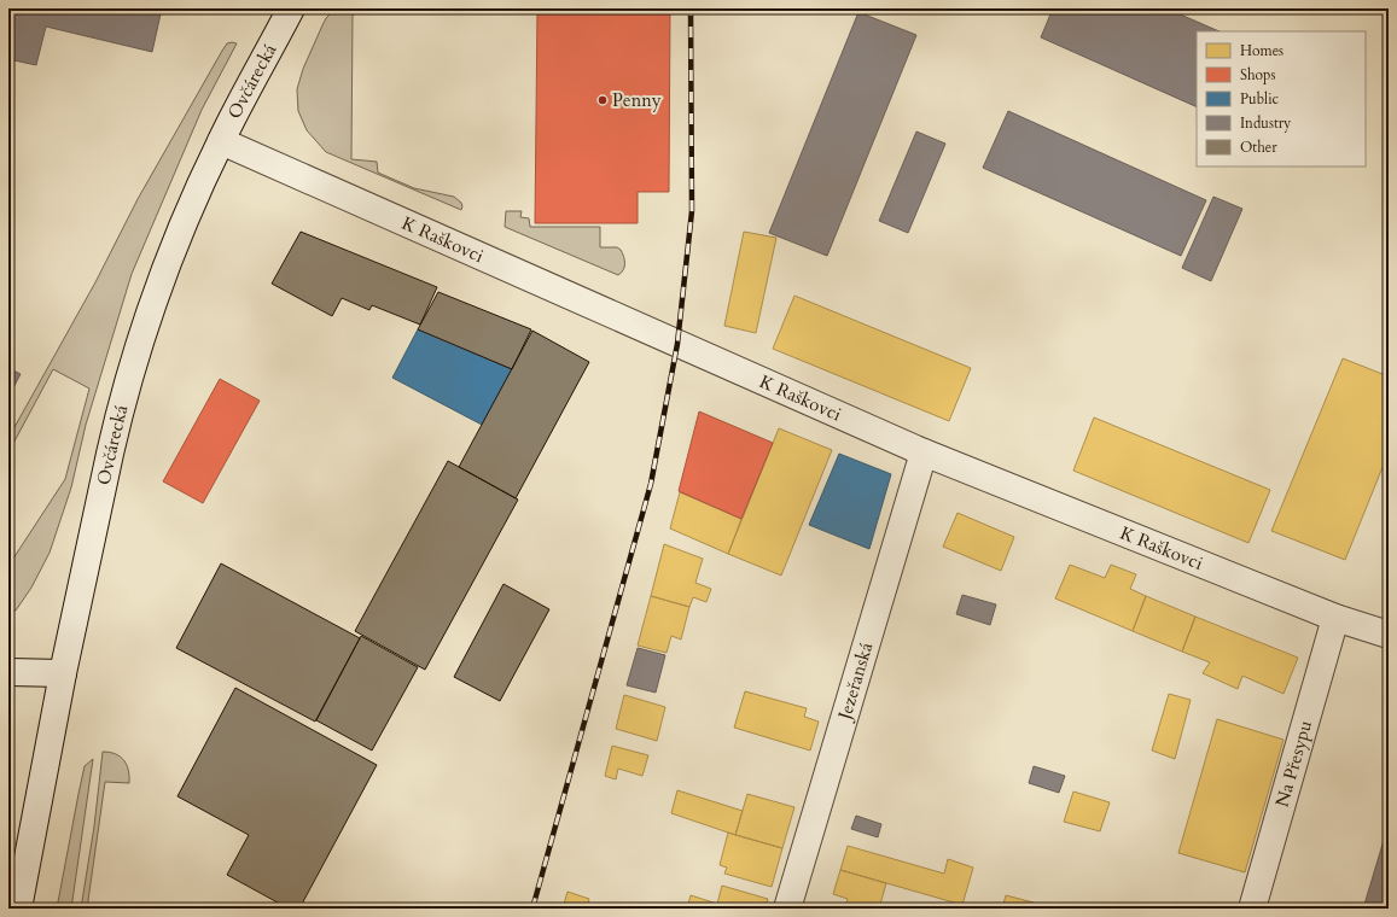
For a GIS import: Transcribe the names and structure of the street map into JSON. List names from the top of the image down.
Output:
{
  "streets": {
    "street": [
      "Ovčárecká",
      "K Raškovci",
      "Jezeřanská",
      "Na Přesypu"
    ]
  },
  "crossings": [
    ["Ovčárecká", "K Raškovci"],
    ["K Raškovci", "Jezeřanská"],
    ["K Raškovci", "Na Přesypu"]
  ],
  "places": ["Penny"],
  "legend": [
    "Homes",
    "Shops",
    "Public",
    "Industry",
    "Other"
  ]
}
